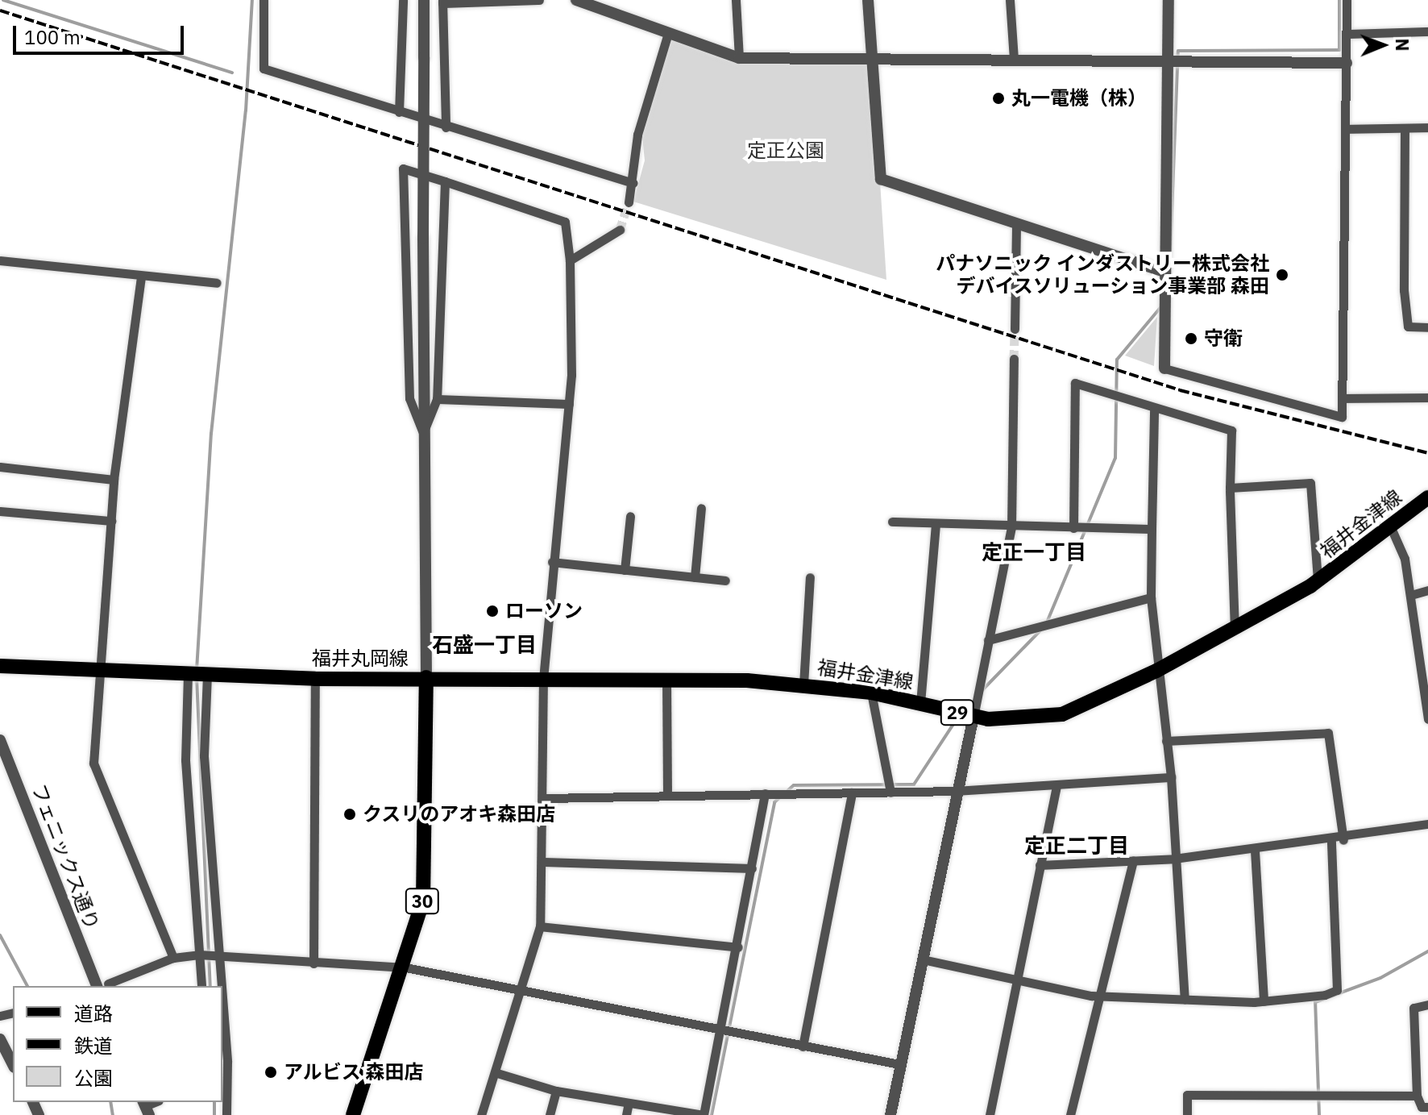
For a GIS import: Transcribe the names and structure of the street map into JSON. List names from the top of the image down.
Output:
{
  "streets": {
    "main road": [
      "福井金津線",
      "福井丸岡線",
      "29",
      "30"
    ],
    "street": ["フェニックス通り"]
  },
  "crossings": [
    ["福井金津線", "福井丸岡線"]
  ],
  "districts": ["定正一丁目", "石盛一丁目", "定正二丁目"],
  "parks": ["定正公園"],
  "places": [
    "丸一電機（株）",
    "パナソニック インダストリー株式会社 デバイスソリューション事業部 森田",
    "守衛",
    "ローソン",
    "クスリのアオキ森田店",
    "アルビス 森田店"
  ],
  "legend": ["道路", "鉄道", "公園"],
  "scale_bar": "100 m",
  "north": "right"
}
